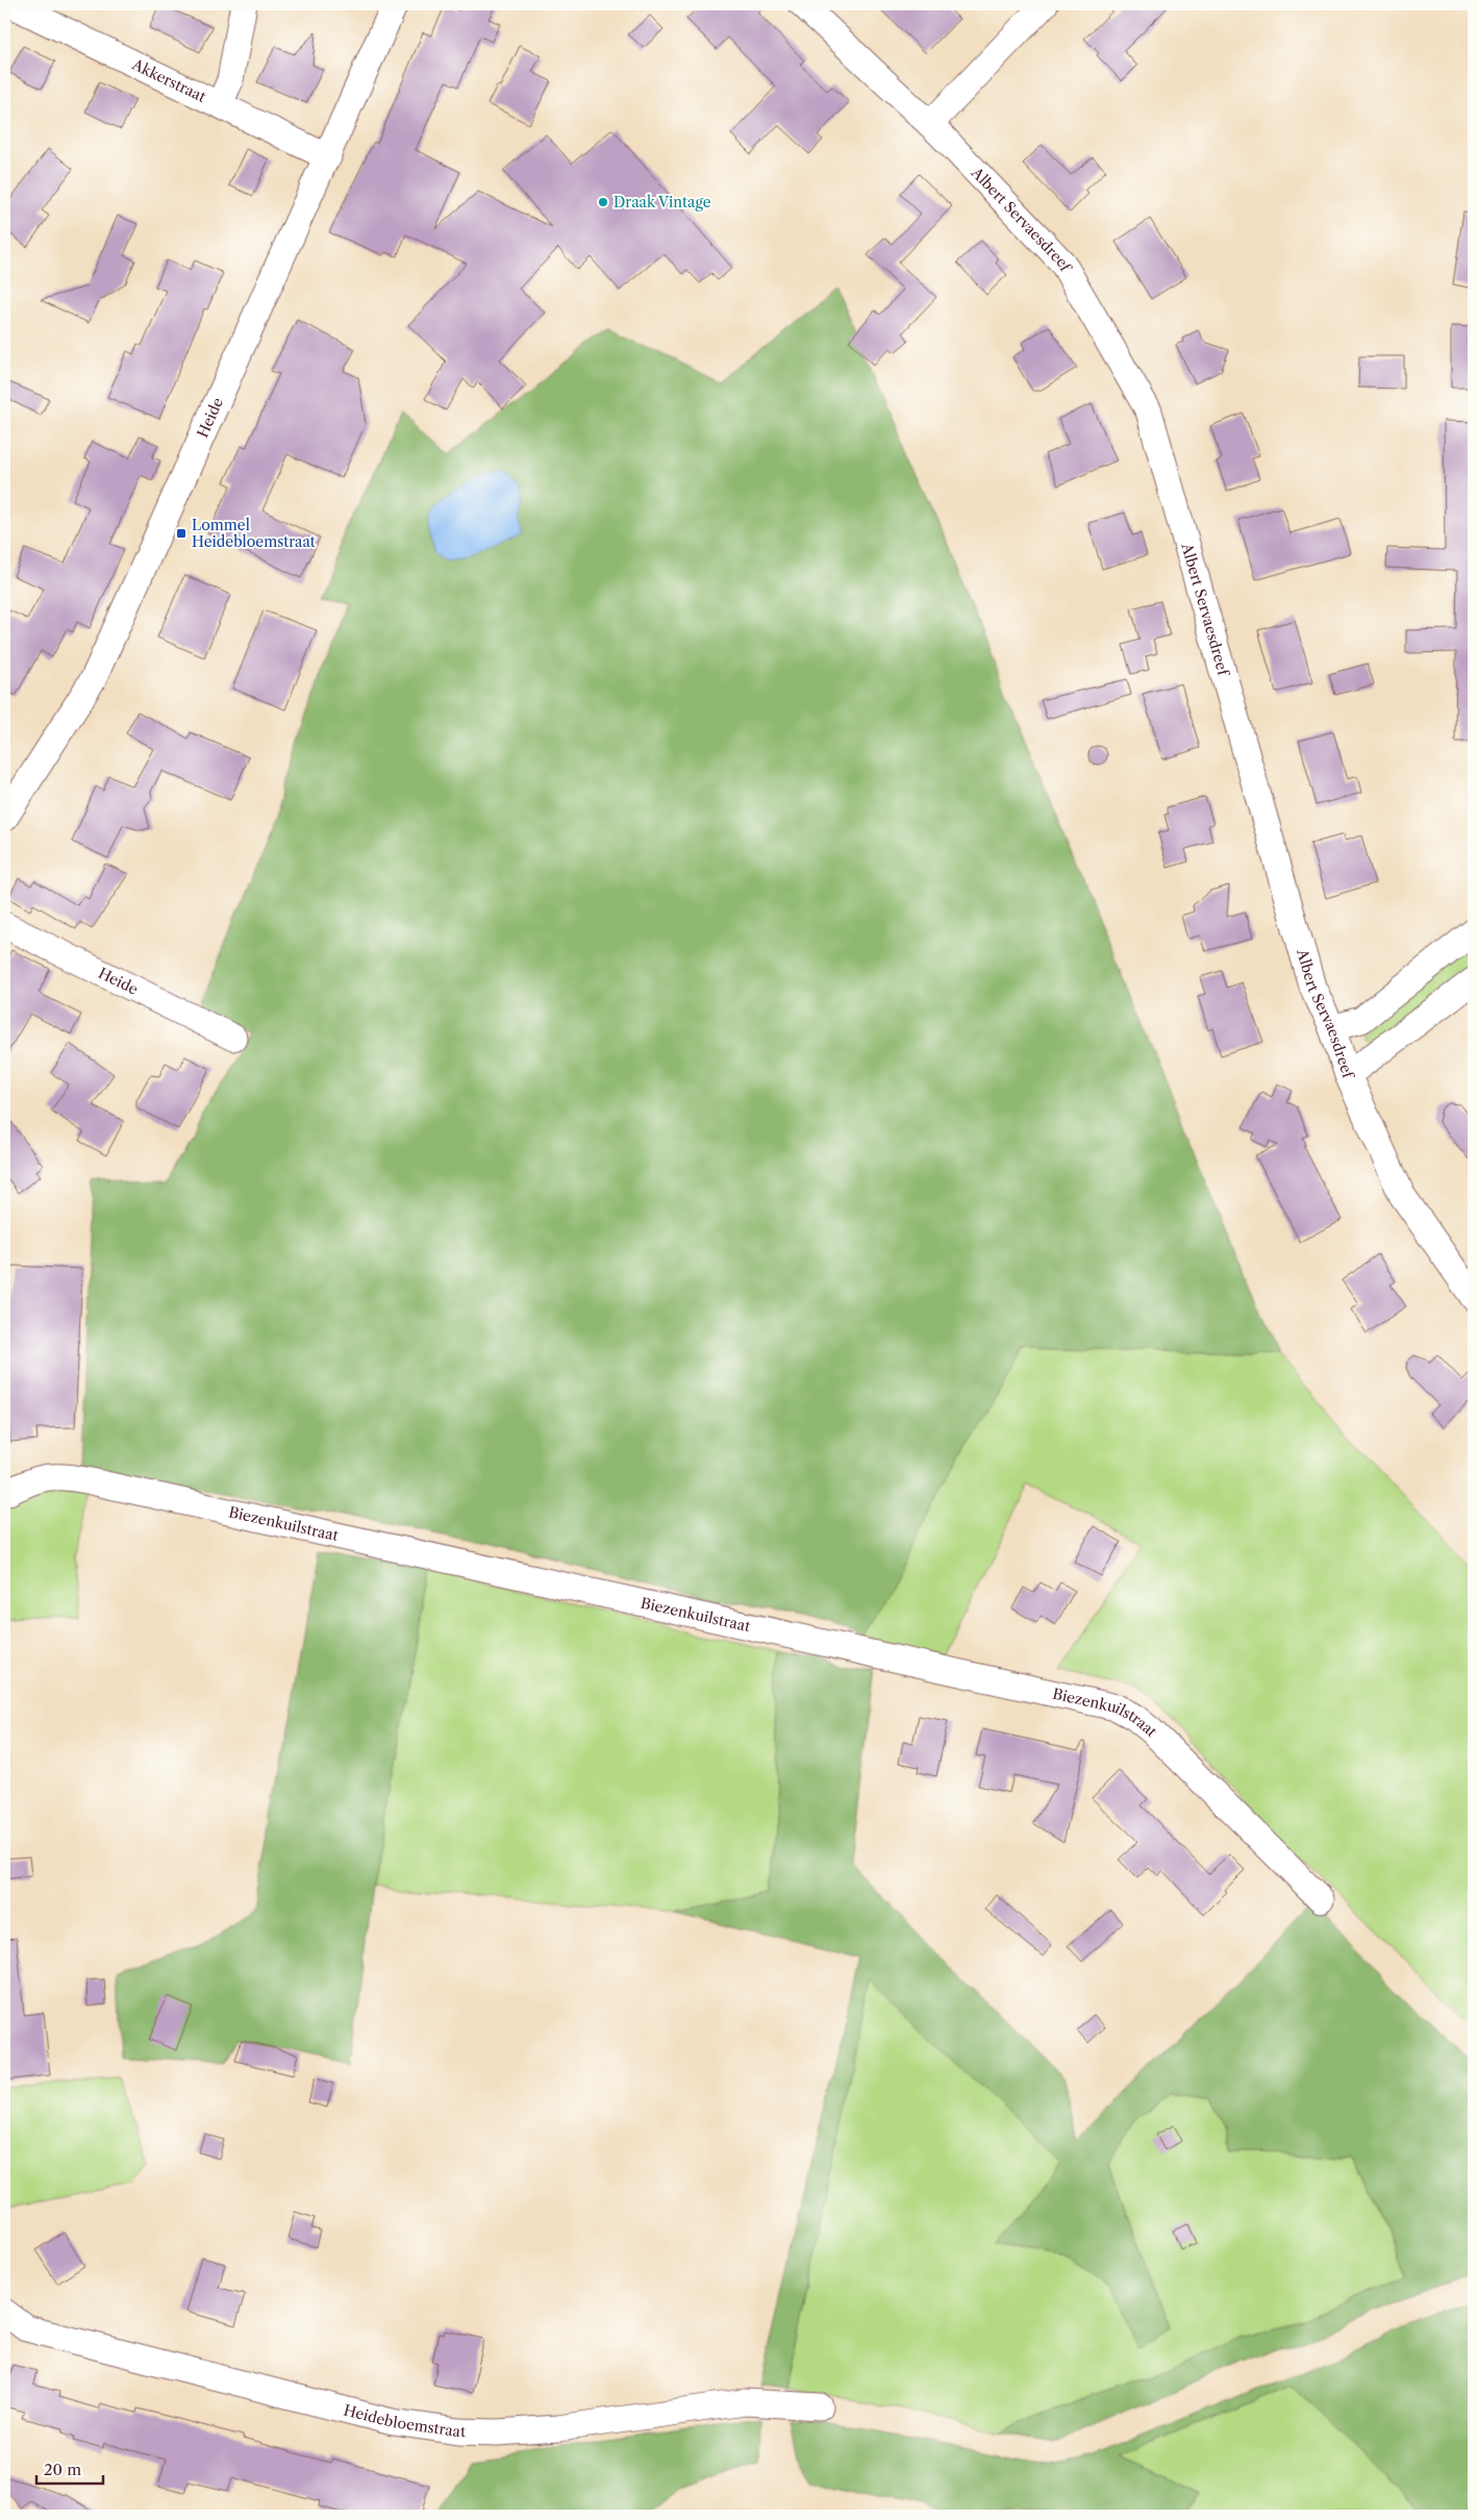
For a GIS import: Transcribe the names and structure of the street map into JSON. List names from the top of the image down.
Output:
{
  "streets": {
    "street": [
      "Akkerstraat",
      "Albert Servaesdreef",
      "Heide",
      "Biezenkuilstraat",
      "Heidebloemstraat"
    ]
  },
  "crossings": [
    ["Akkerstraat", "Heide"]
  ],
  "places": {
    "other": ["Draak Vintage"],
    "transit": ["Lommel Heidebloemstraat"]
  },
  "scale_bar": "20 m"
}
